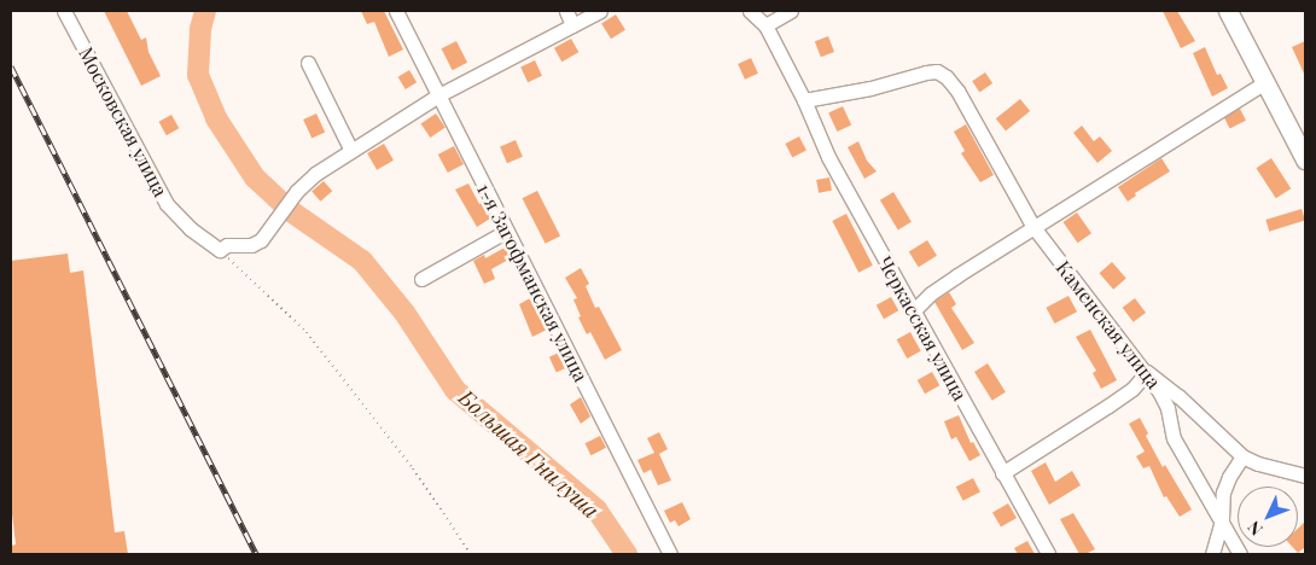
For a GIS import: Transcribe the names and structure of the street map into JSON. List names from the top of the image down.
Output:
{
  "streets": {
    "street": [
      "Московская улица",
      "1-я Загофманская улица",
      "Каменская улица",
      "Черкасская улица"
    ]
  },
  "crossings": [
    ["Каменская улица", "Черкасская улица"]
  ],
  "water": ["Большая Гнилуша"],
  "north": "bottom left"
}
